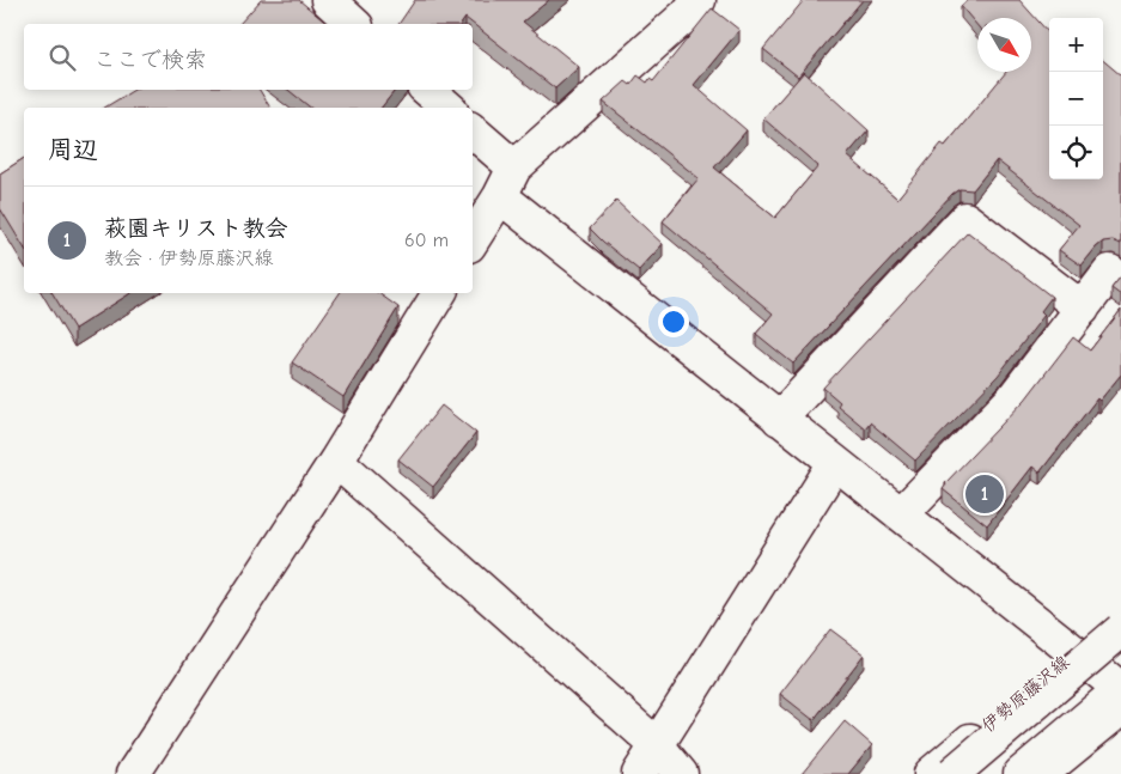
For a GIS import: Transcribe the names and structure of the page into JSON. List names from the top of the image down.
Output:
{
  "streets": {
    "main road": ["伊勢原藤沢線"]
  },
  "north": "bottom right",
  "page": {
    "map_buttons": ["+", "−"],
    "search": "ここで検索",
    "heading": "周辺",
    "list": [
      {
        "mark": "1",
        "name": "萩園キリスト教会",
        "note": "教会 · 伊勢原藤沢線",
        "value": "60 m"
      }
    ],
    "pins": "1"
  }
}
